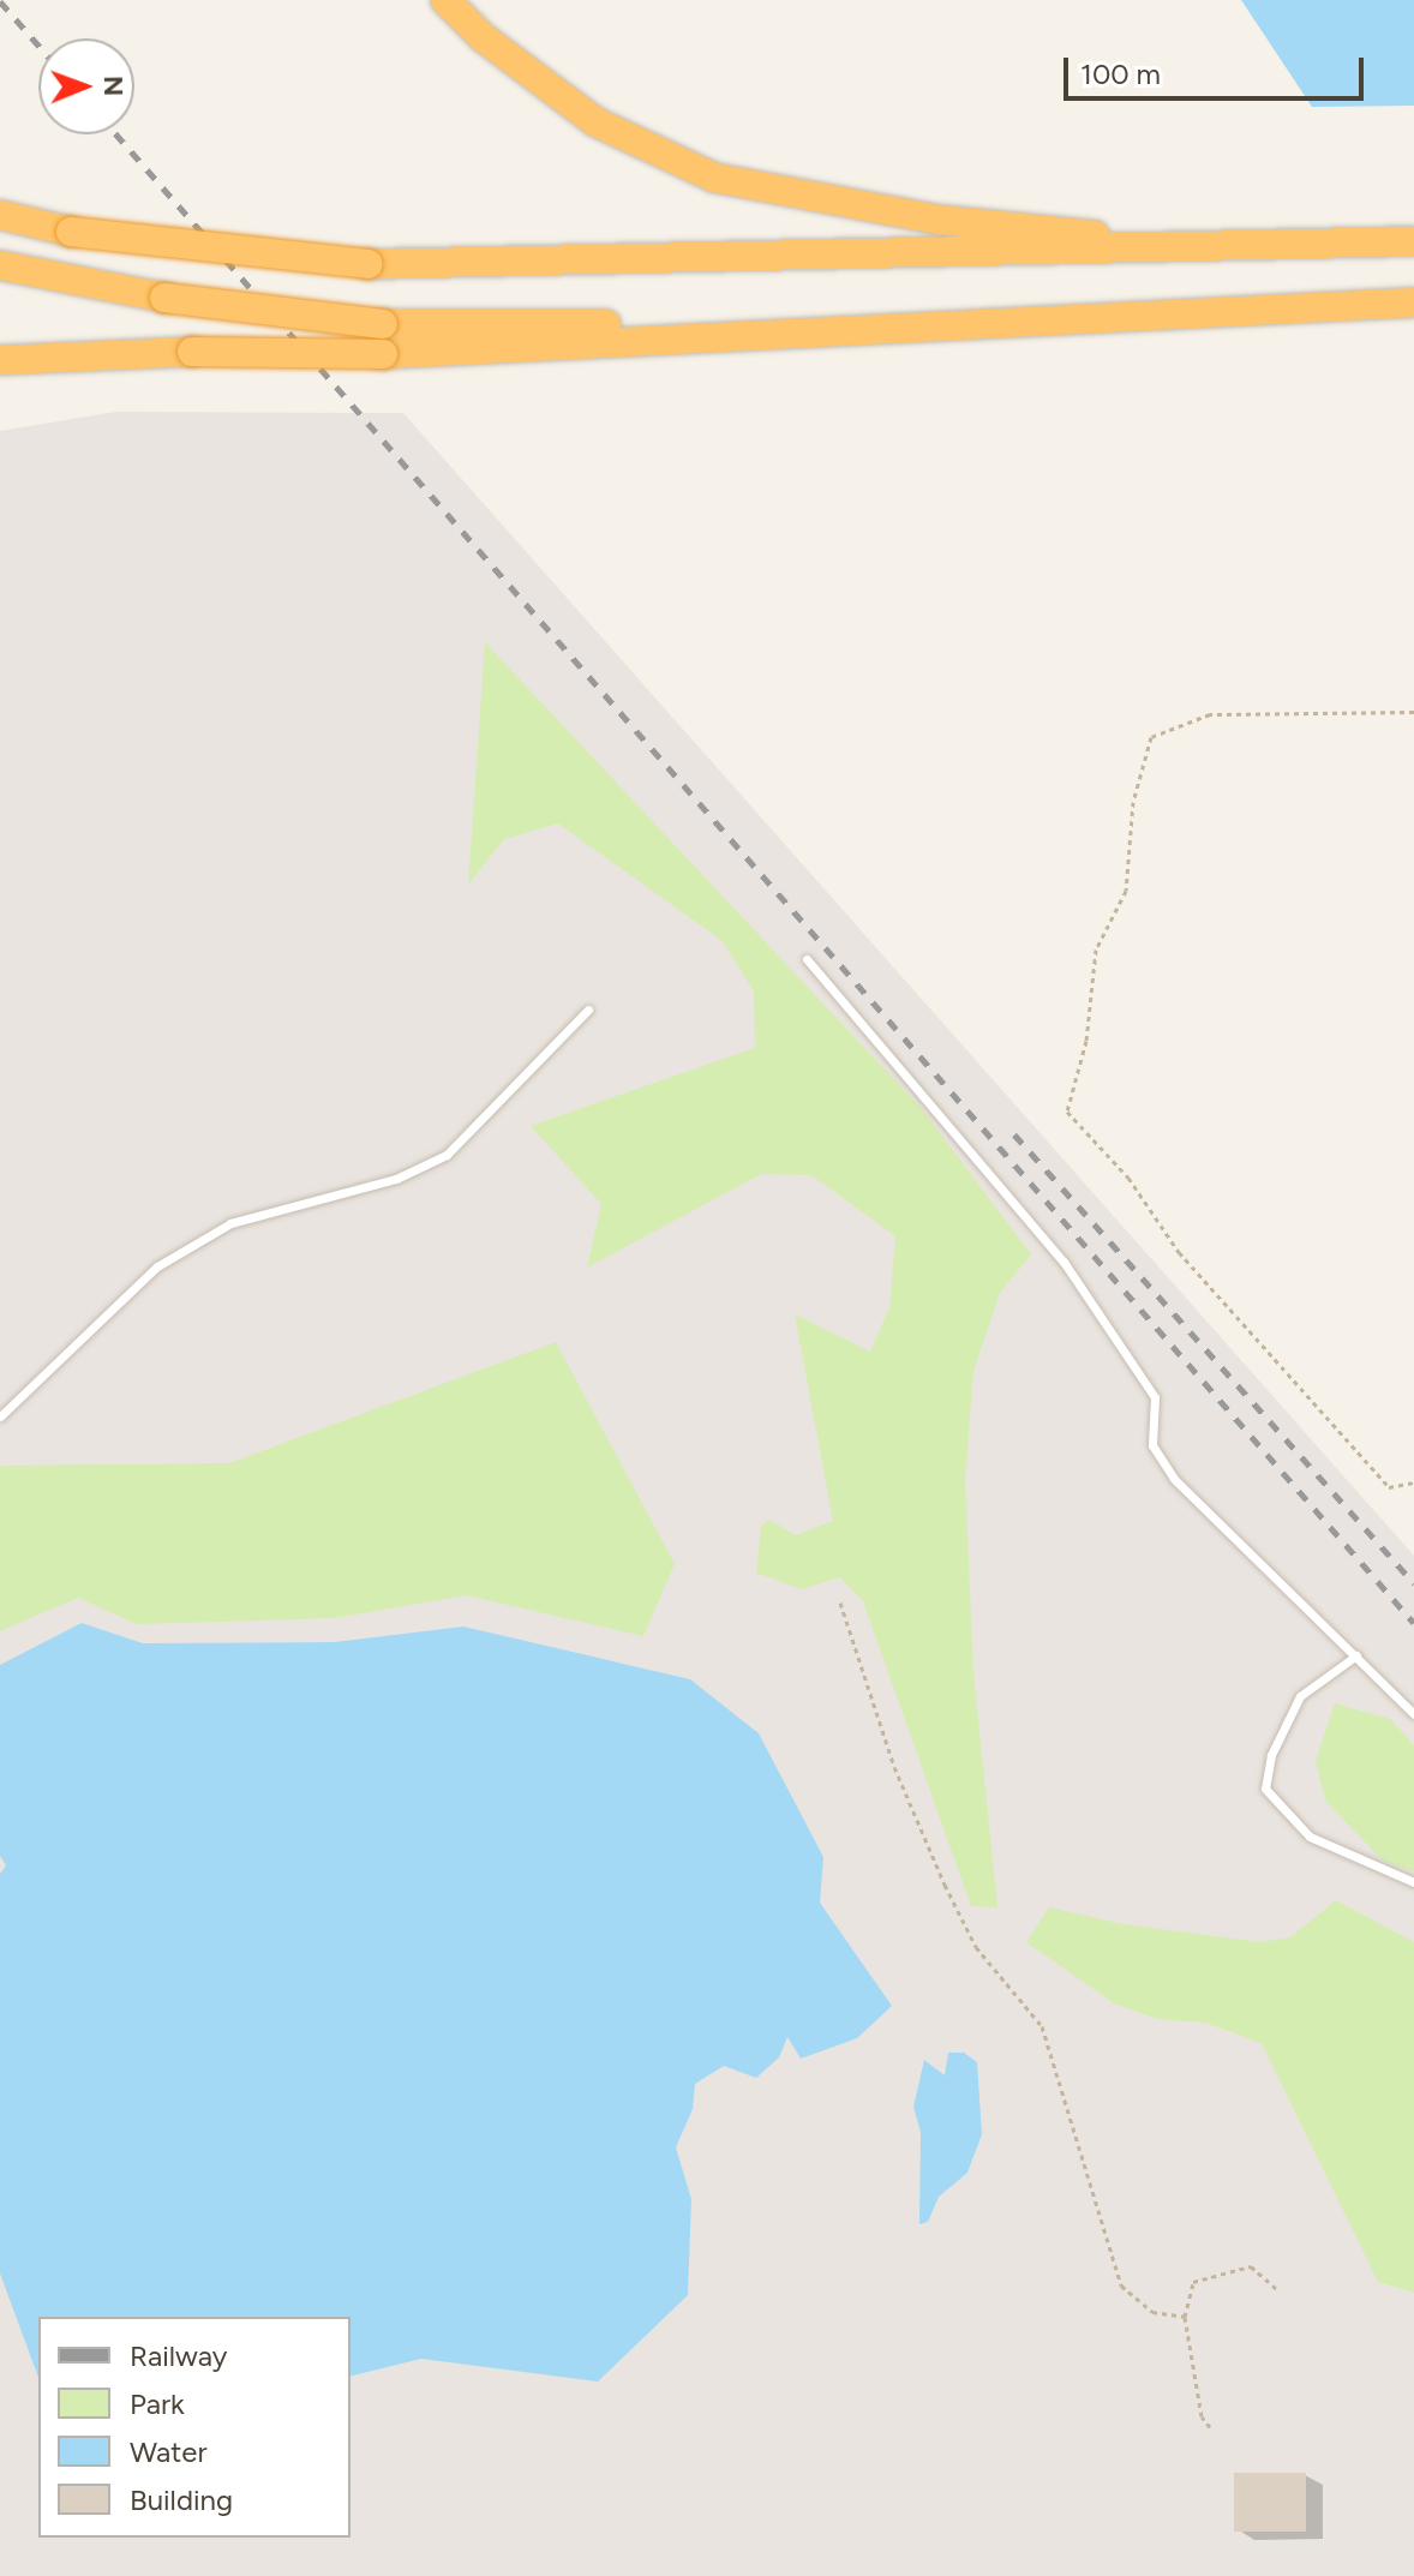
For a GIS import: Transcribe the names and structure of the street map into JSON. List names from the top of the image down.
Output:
{
  "legend": [
    "Railway",
    "Park",
    "Water",
    "Building"
  ],
  "scale_bar": "100 m",
  "north": "right"
}
